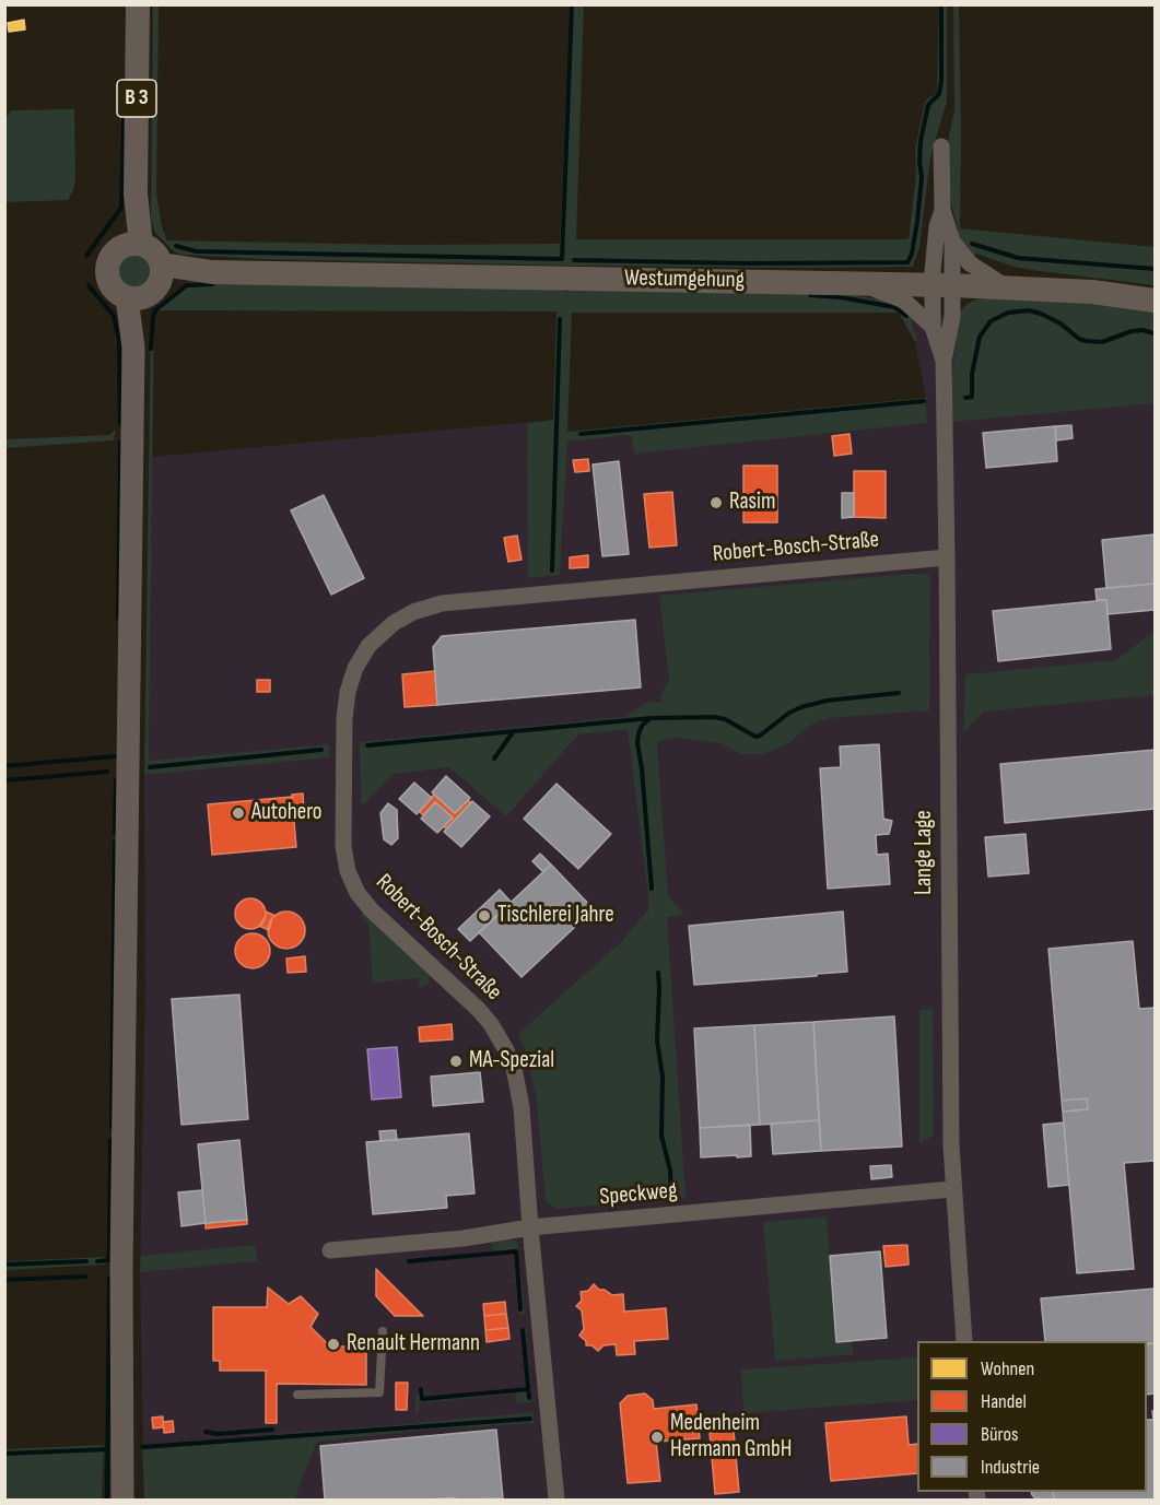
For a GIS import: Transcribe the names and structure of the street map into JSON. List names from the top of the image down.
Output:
{
  "streets": {
    "main road": ["B 3", "Westumgehung"],
    "street": ["Robert-Bosch-Straße", "Lange Lage", "Speckweg"]
  },
  "crossings": [
    ["B 3", "Westumgehung"],
    ["Westumgehung", "Lange Lage"],
    ["Robert-Bosch-Straße", "Lange Lage"],
    ["Robert-Bosch-Straße", "Speckweg"],
    ["Lange Lage", "Speckweg"]
  ],
  "places": [
    "Rasim",
    "Autohero",
    "Tischlerei Jahre",
    "MA-Spezial",
    "Renault Hermann",
    "Medenheim Hermann GmbH"
  ],
  "legend": [
    "Wohnen",
    "Handel",
    "Büros",
    "Industrie"
  ]
}
